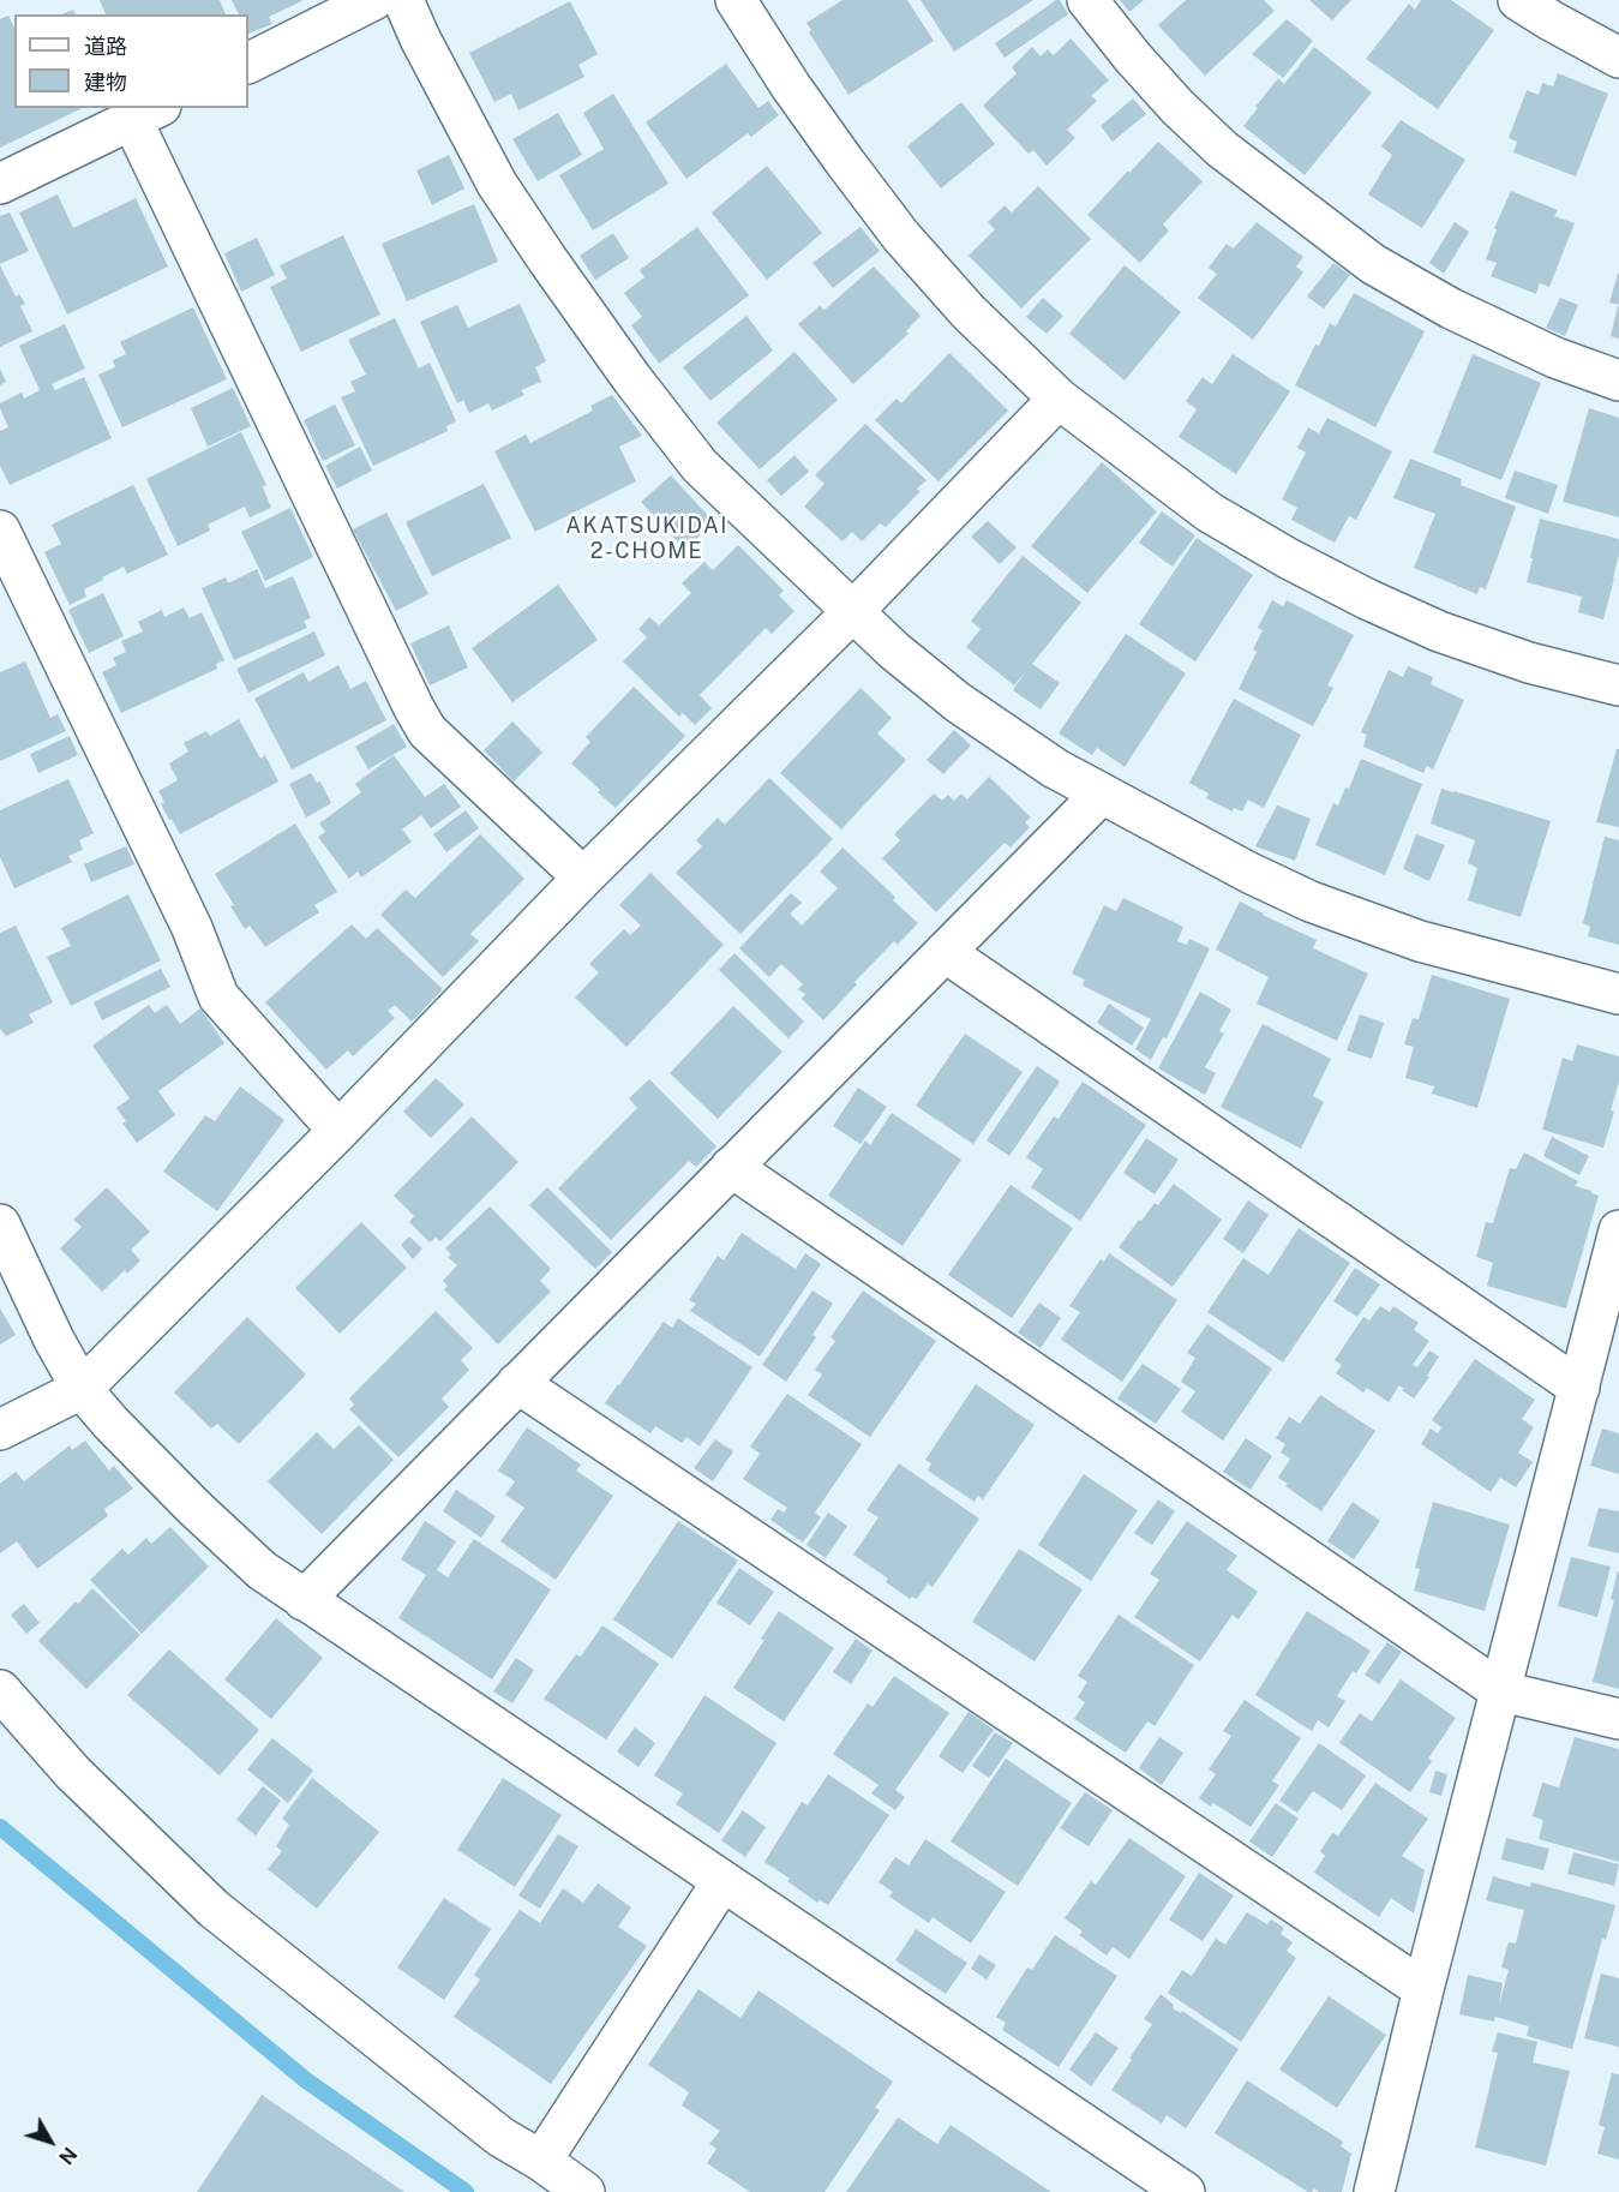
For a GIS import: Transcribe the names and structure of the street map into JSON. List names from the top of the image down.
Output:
{
  "districts": ["AKATSUKIDAI 2-CHOME"],
  "legend": ["道路", "建物"],
  "north": "bottom right"
}
